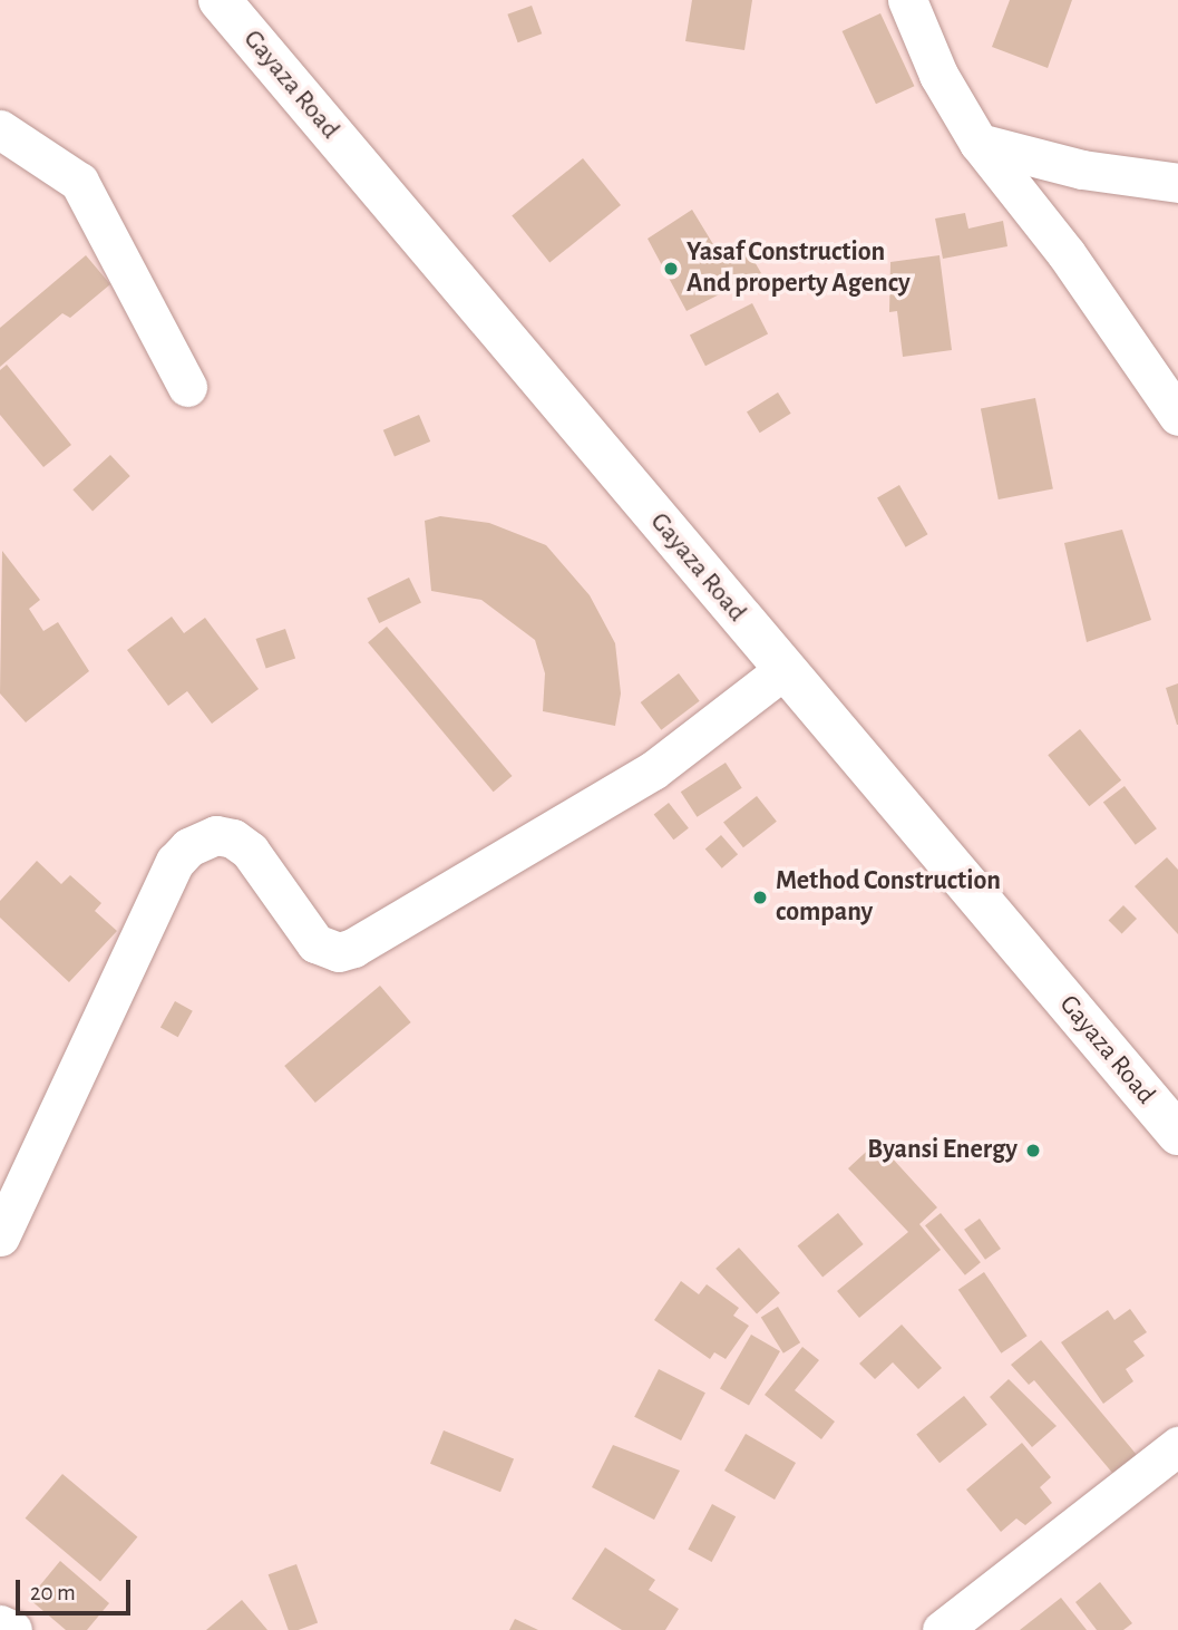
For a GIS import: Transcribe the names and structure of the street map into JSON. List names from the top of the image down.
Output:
{
  "streets": {
    "main road": ["Gayaza Road"]
  },
  "places": ["Yasaf Construction And property Agency", "Method Construction company", "Byansi Energy"],
  "scale_bar": "20 m"
}
